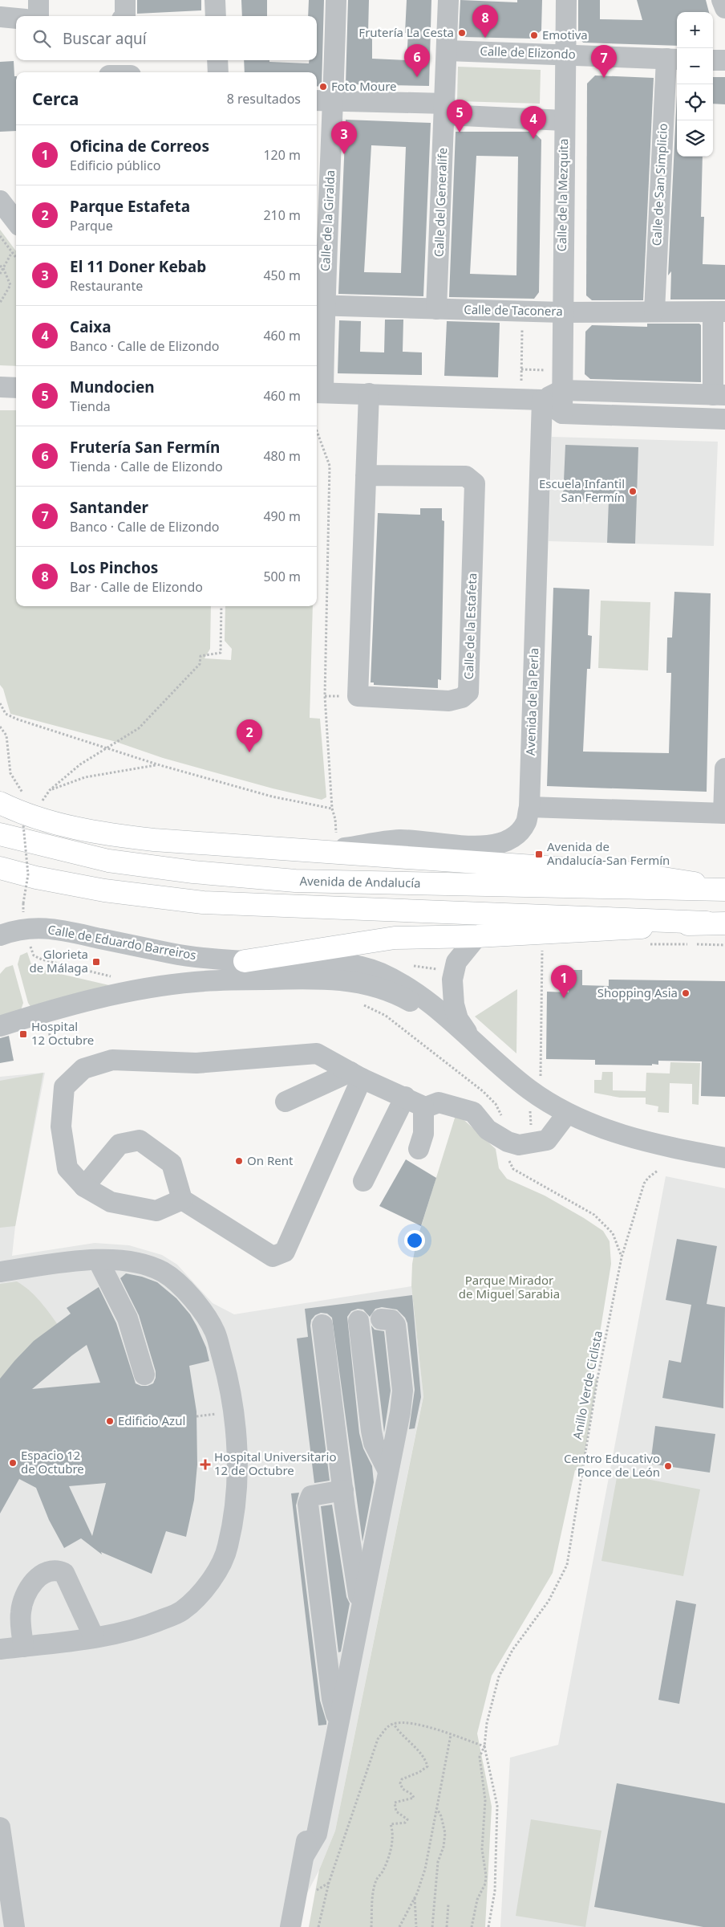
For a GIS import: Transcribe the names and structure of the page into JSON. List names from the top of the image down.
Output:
{
  "streets": {
    "main road": ["Avenida de Andalucía"],
    "street": [
      "Calle de Elizondo",
      "Calle de San Simplicio",
      "Calle de la Mezquita",
      "Calle del Generalife",
      "Calle de la Giralda",
      "Calle de Taconera",
      "Calle de la Estafeta",
      "Avenida de la Perla",
      "Calle de Eduardo Barreiros"
    ],
    "path": ["Anillo Verde Ciclista"]
  },
  "crossings": [
    ["Calle de Elizondo", "Calle de San Simplicio"],
    ["Calle de Elizondo", "Calle de la Mezquita"],
    ["Calle de Elizondo", "Calle del Generalife"],
    ["Calle de San Simplicio", "Calle de Taconera"],
    ["Calle de la Mezquita", "Calle de Taconera"],
    ["Calle del Generalife", "Calle de Taconera"],
    ["Calle de la Giralda", "Calle de Taconera"]
  ],
  "parks": ["Parque Mirador de Miguel Sarabia"],
  "places": {
    "other": [
      "Frutería La Cesta",
      "Emotiva",
      "Foto Moure",
      "Escuela Infantil San Fermín",
      "Shopping Asia",
      "On Rent",
      "Edificio Azul",
      "Espacio 12 de Octubre",
      "Centro Educativo Ponce de León"
    ],
    "transit": ["Avenida de Andalucía-San Fermín", "Glorieta de Málaga", "Hospital 12 Octubre"],
    "health": ["Hospital Universitario 12 de Octubre"]
  },
  "page": {
    "pins": [
      "8",
      "6",
      "7",
      "5",
      "4",
      "3",
      "2",
      "1"
    ],
    "map_buttons": ["+", "−"],
    "search": "Buscar aquí",
    "heading": ["Cerca", "8 resultados"],
    "list": [
      {
        "mark": "1",
        "name": "Oficina de Correos",
        "note": "Edificio público",
        "value": "120 m"
      },
      {
        "mark": "2",
        "name": "Parque Estafeta",
        "note": "Parque",
        "value": "210 m"
      },
      {
        "mark": "3",
        "name": "El 11 Doner Kebab",
        "note": "Restaurante",
        "value": "450 m"
      },
      {
        "mark": "4",
        "name": "Caixa",
        "note": "Banco · Calle de Elizondo",
        "value": "460 m"
      },
      {
        "mark": "5",
        "name": "Mundocien",
        "note": "Tienda",
        "value": "460 m"
      },
      {
        "mark": "6",
        "name": "Frutería San Fermín",
        "note": "Tienda · Calle de Elizondo",
        "value": "480 m"
      },
      {
        "mark": "7",
        "name": "Santander",
        "note": "Banco · Calle de Elizondo",
        "value": "490 m"
      },
      {
        "mark": "8",
        "name": "Los Pinchos",
        "note": "Bar · Calle de Elizondo",
        "value": "500 m"
      }
    ]
  }
}
